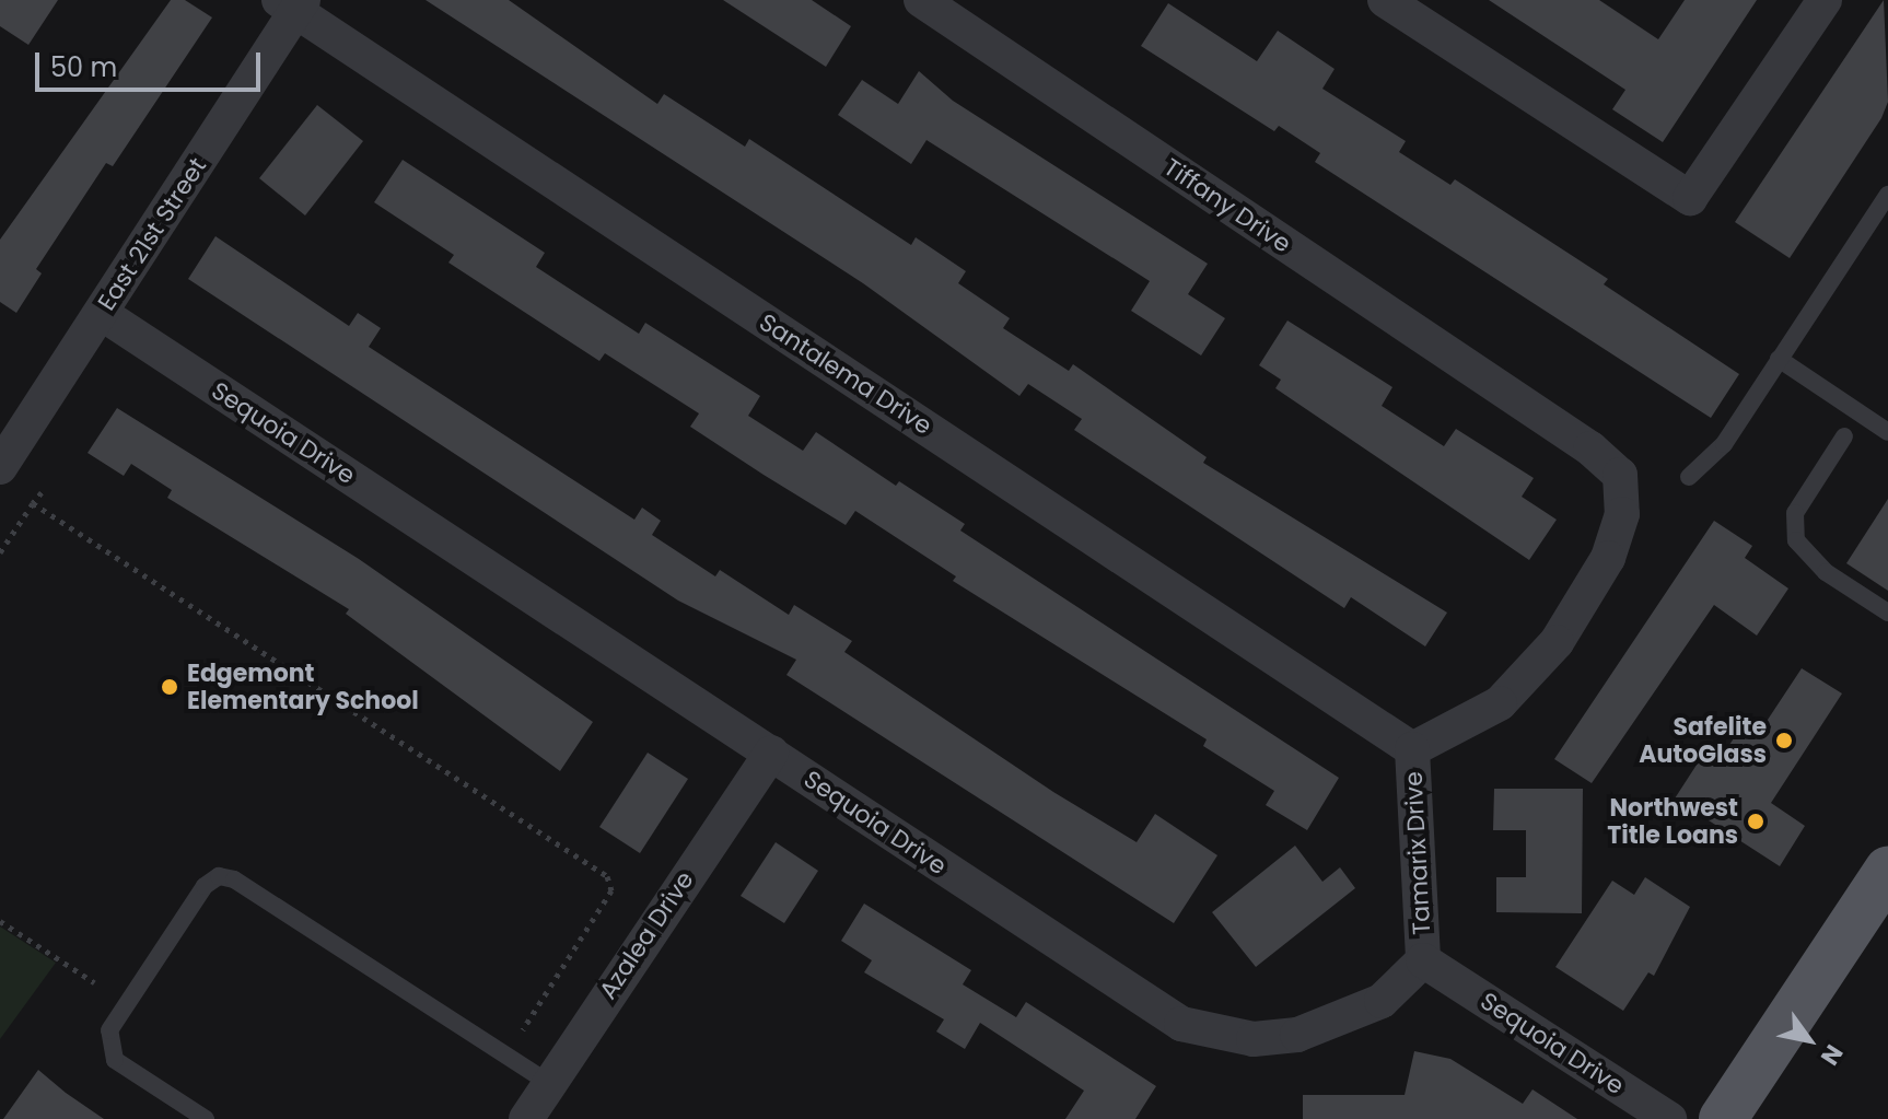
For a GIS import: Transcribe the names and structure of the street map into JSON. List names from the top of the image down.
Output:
{
  "streets": {
    "street": [
      "Tiffany Drive",
      "East 21st Street",
      "Santalema Drive",
      "Sequoia Drive",
      "Tamarix Drive",
      "Azalea Drive"
    ]
  },
  "crossings": [
    ["Tiffany Drive", "Tamarix Drive"],
    ["East 21st Street", "Santalema Drive"],
    ["East 21st Street", "Sequoia Drive"],
    ["Santalema Drive", "Tamarix Drive"],
    ["Sequoia Drive", "Tamarix Drive"],
    ["Sequoia Drive", "Azalea Drive"]
  ],
  "places": ["Edgemont Elementary School", "Safelite AutoGlass", "Northwest Title Loans"],
  "scale_bar": "50 m",
  "north": "bottom right"
}
